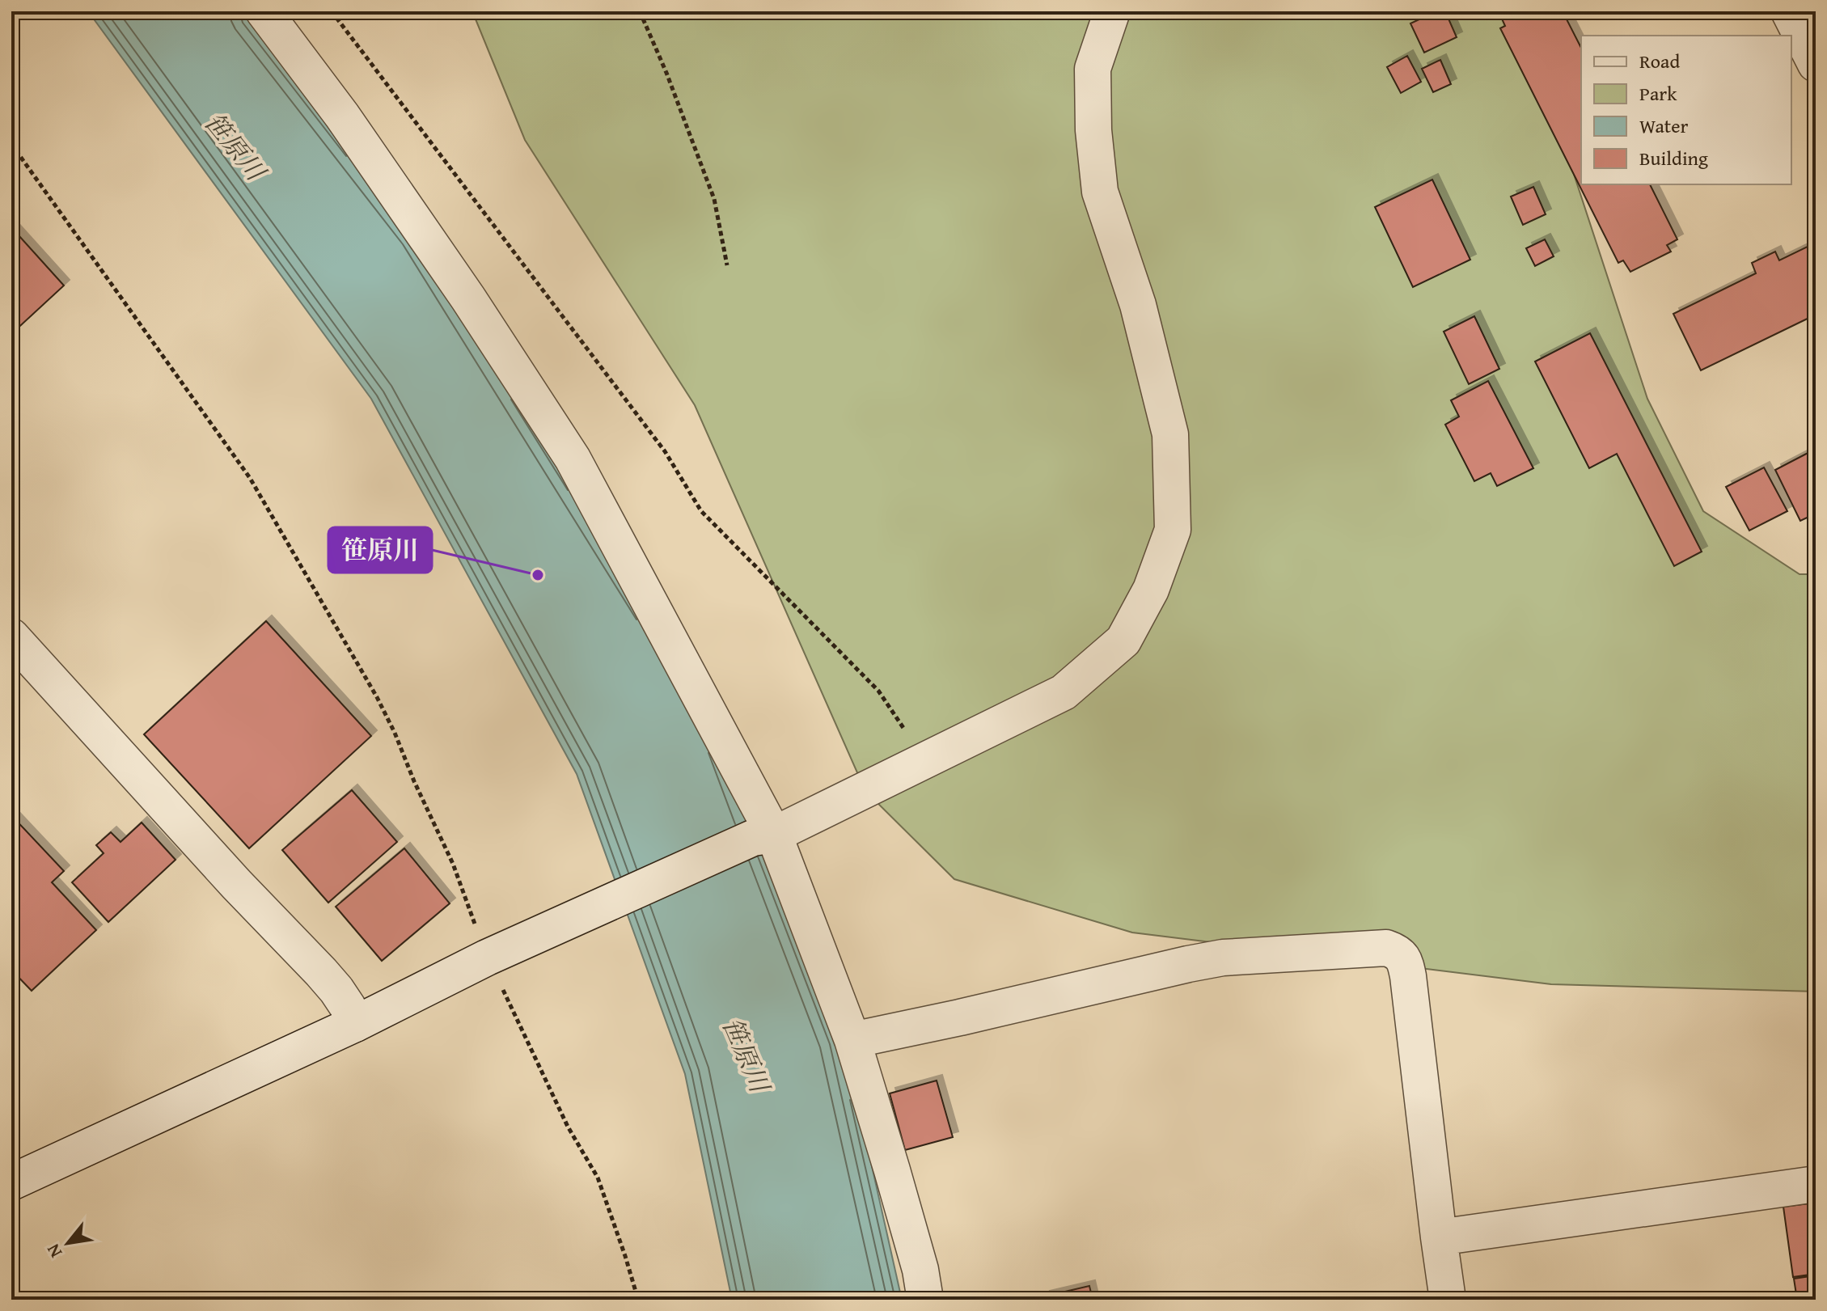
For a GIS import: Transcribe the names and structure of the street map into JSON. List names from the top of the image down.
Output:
{
  "water": ["笹原川"],
  "places": ["笹原川"],
  "legend": [
    "Road",
    "Park",
    "Water",
    "Building"
  ],
  "north": "bottom left"
}
